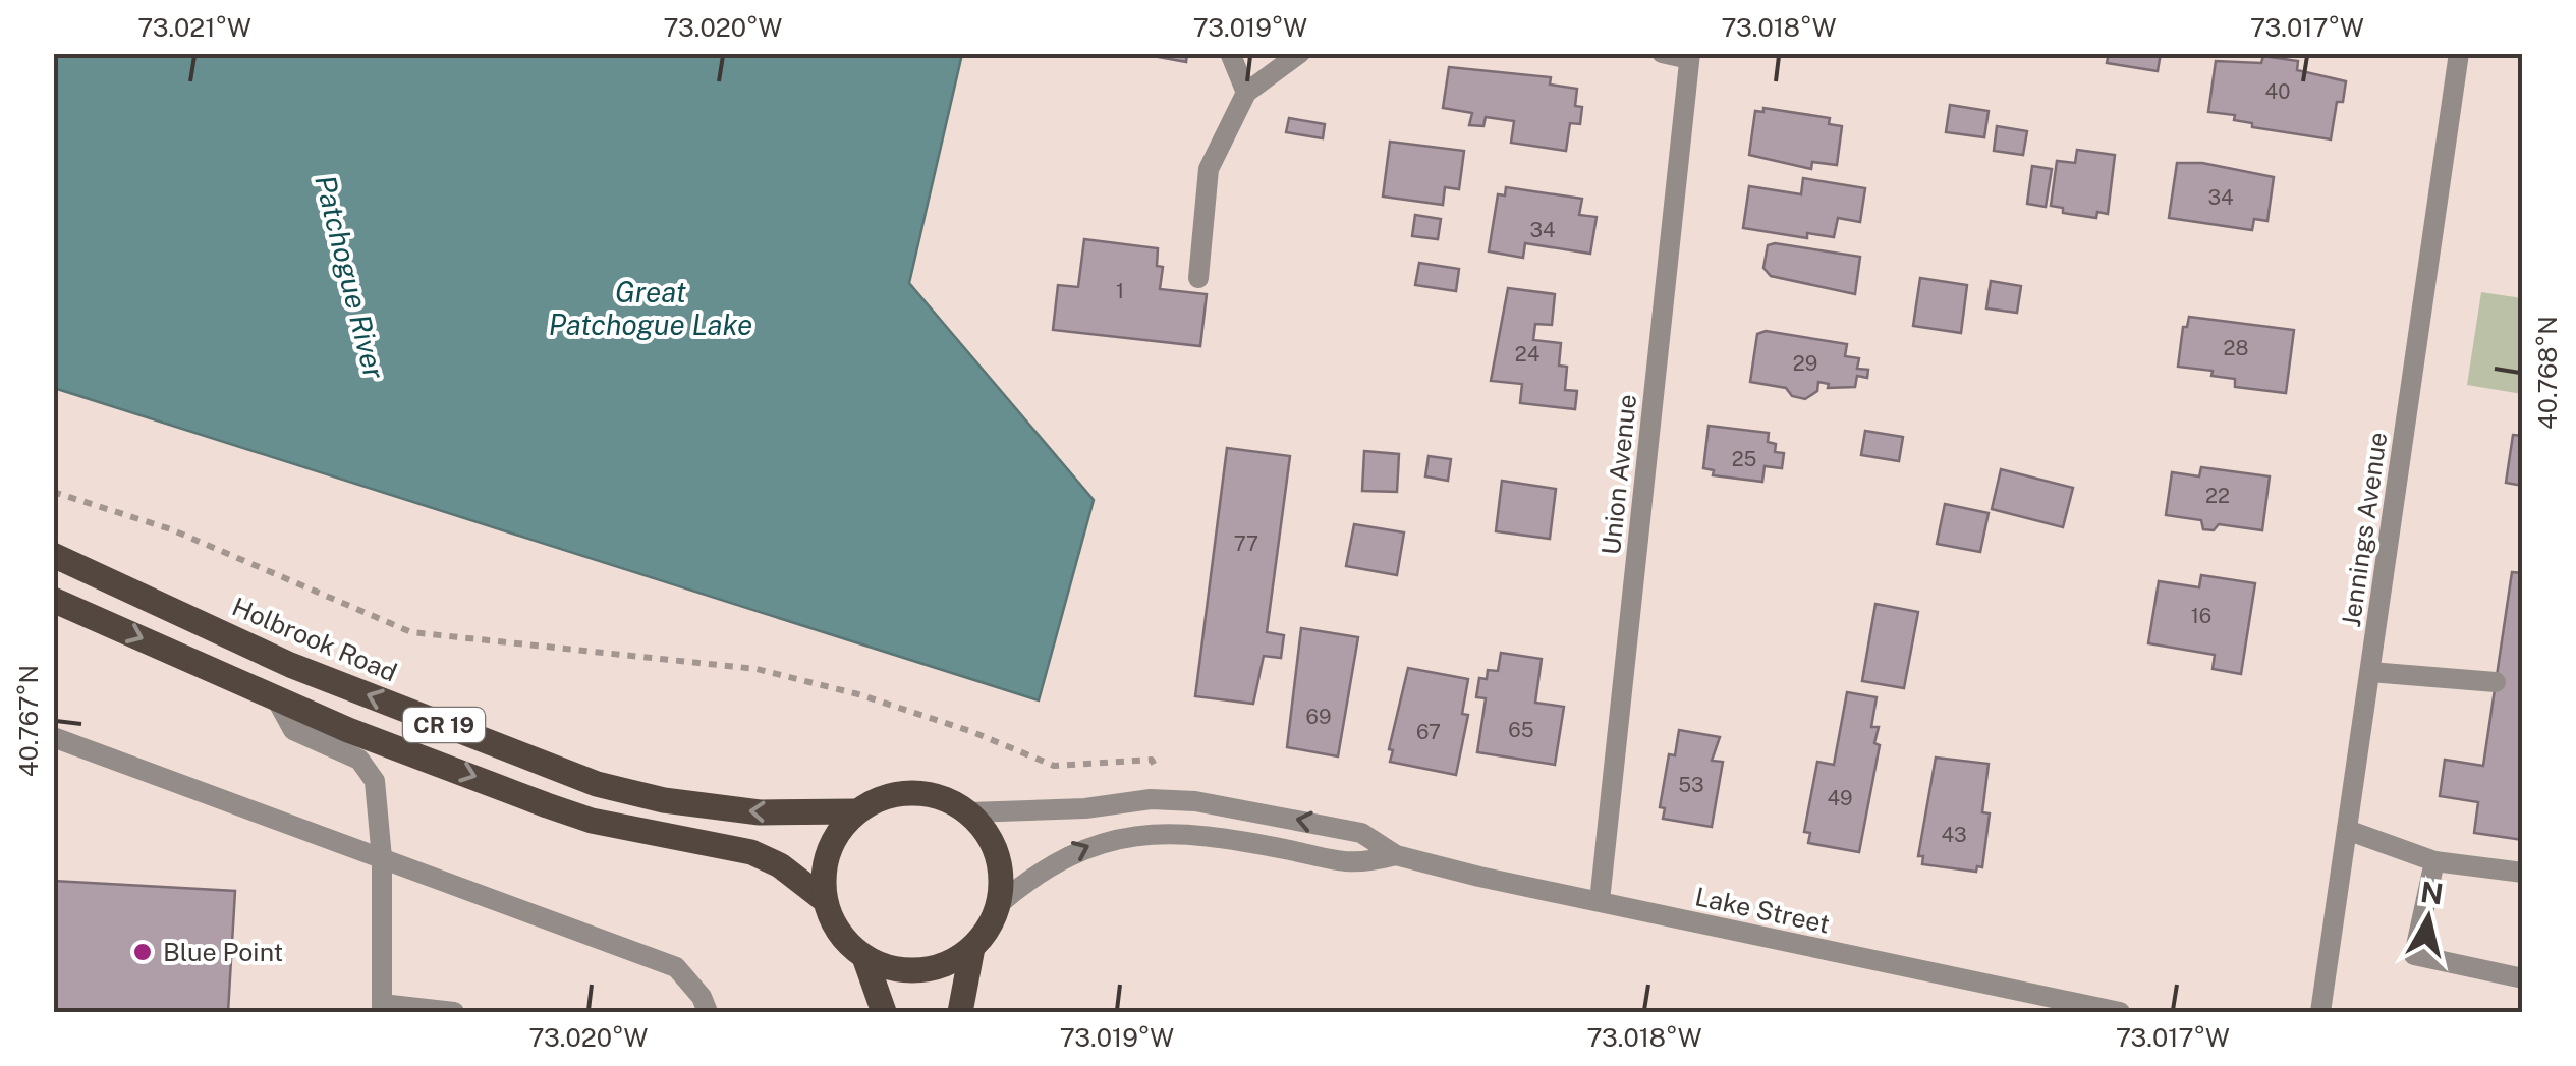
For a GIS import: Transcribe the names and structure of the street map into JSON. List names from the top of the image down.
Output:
{
  "streets": {
    "main road": ["Holbrook Road", "CR 19"],
    "street": ["Union Avenue", "Jennings Avenue", "Lake Street"]
  },
  "crossings": [
    ["Union Avenue", "Lake Street"],
    ["Holbrook Road", "CR 19"]
  ],
  "water": ["Patchogue River", "Great Patchogue Lake"],
  "places": ["Blue Point"],
  "house_numbers": [
    "40",
    "34",
    "34",
    "1",
    "28",
    "24",
    "29",
    "25",
    "22",
    "77",
    "16",
    "69",
    "65",
    "67",
    "53",
    "49",
    "43"
  ],
  "north": "top",
  "coordinates": [
    "73.021°W",
    "73.020°W",
    "73.019°W",
    "73.018°W",
    "73.017°W",
    "40.768°N",
    "40.767°N"
  ]
}
